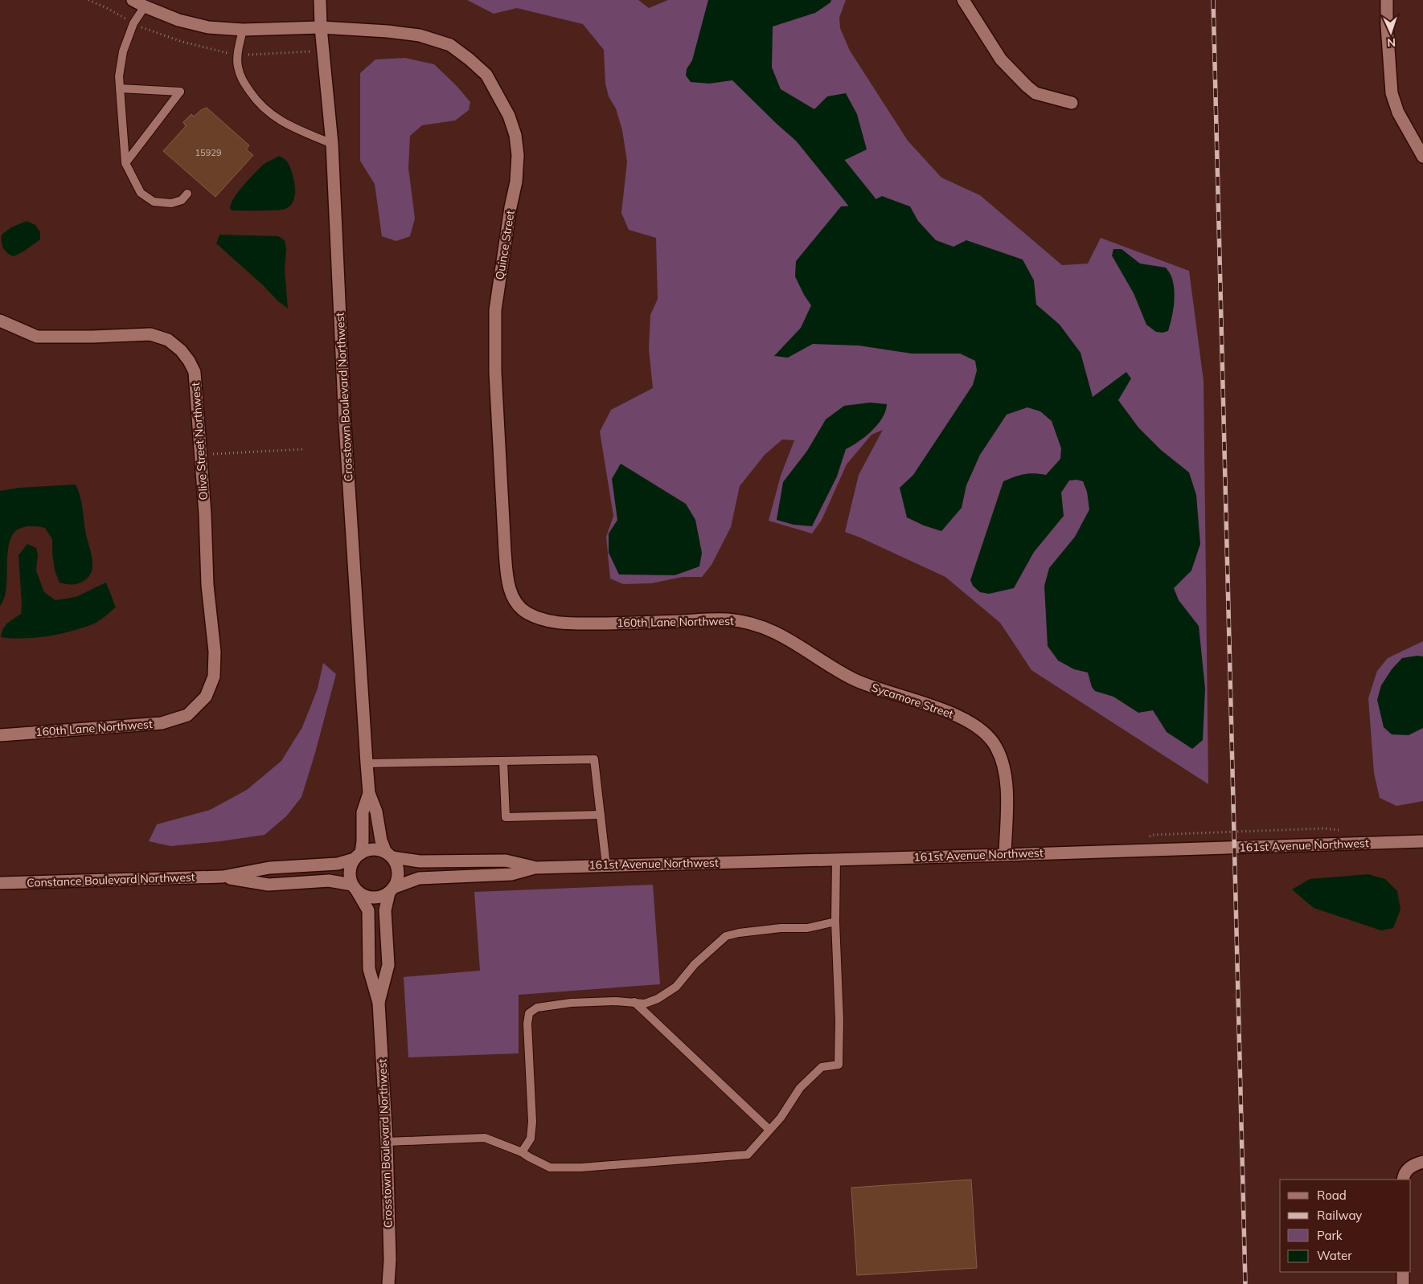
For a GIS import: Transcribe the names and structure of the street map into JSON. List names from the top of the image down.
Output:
{
  "streets": {
    "street": [
      "Quince Street",
      "Crosstown Boulevard Northwest",
      "Olive Street Northwest",
      "160th Lane Northwest",
      "Sycamore Street",
      "161st Avenue Northwest",
      "Constance Boulevard Northwest"
    ]
  },
  "crossings": [
    ["Quince Street", "Crosstown Boulevard Northwest"],
    ["Quince Street", "160th Lane Northwest"],
    ["Crosstown Boulevard Northwest", "161st Avenue Northwest"],
    ["Crosstown Boulevard Northwest", "Constance Boulevard Northwest"],
    ["Olive Street Northwest", "160th Lane Northwest"],
    ["160th Lane Northwest", "Sycamore Street"],
    ["Sycamore Street", "161st Avenue Northwest"],
    ["161st Avenue Northwest", "Constance Boulevard Northwest"]
  ],
  "house_numbers": ["15929"],
  "legend": [
    "Road",
    "Railway",
    "Park",
    "Water"
  ],
  "north": "bottom"
}
